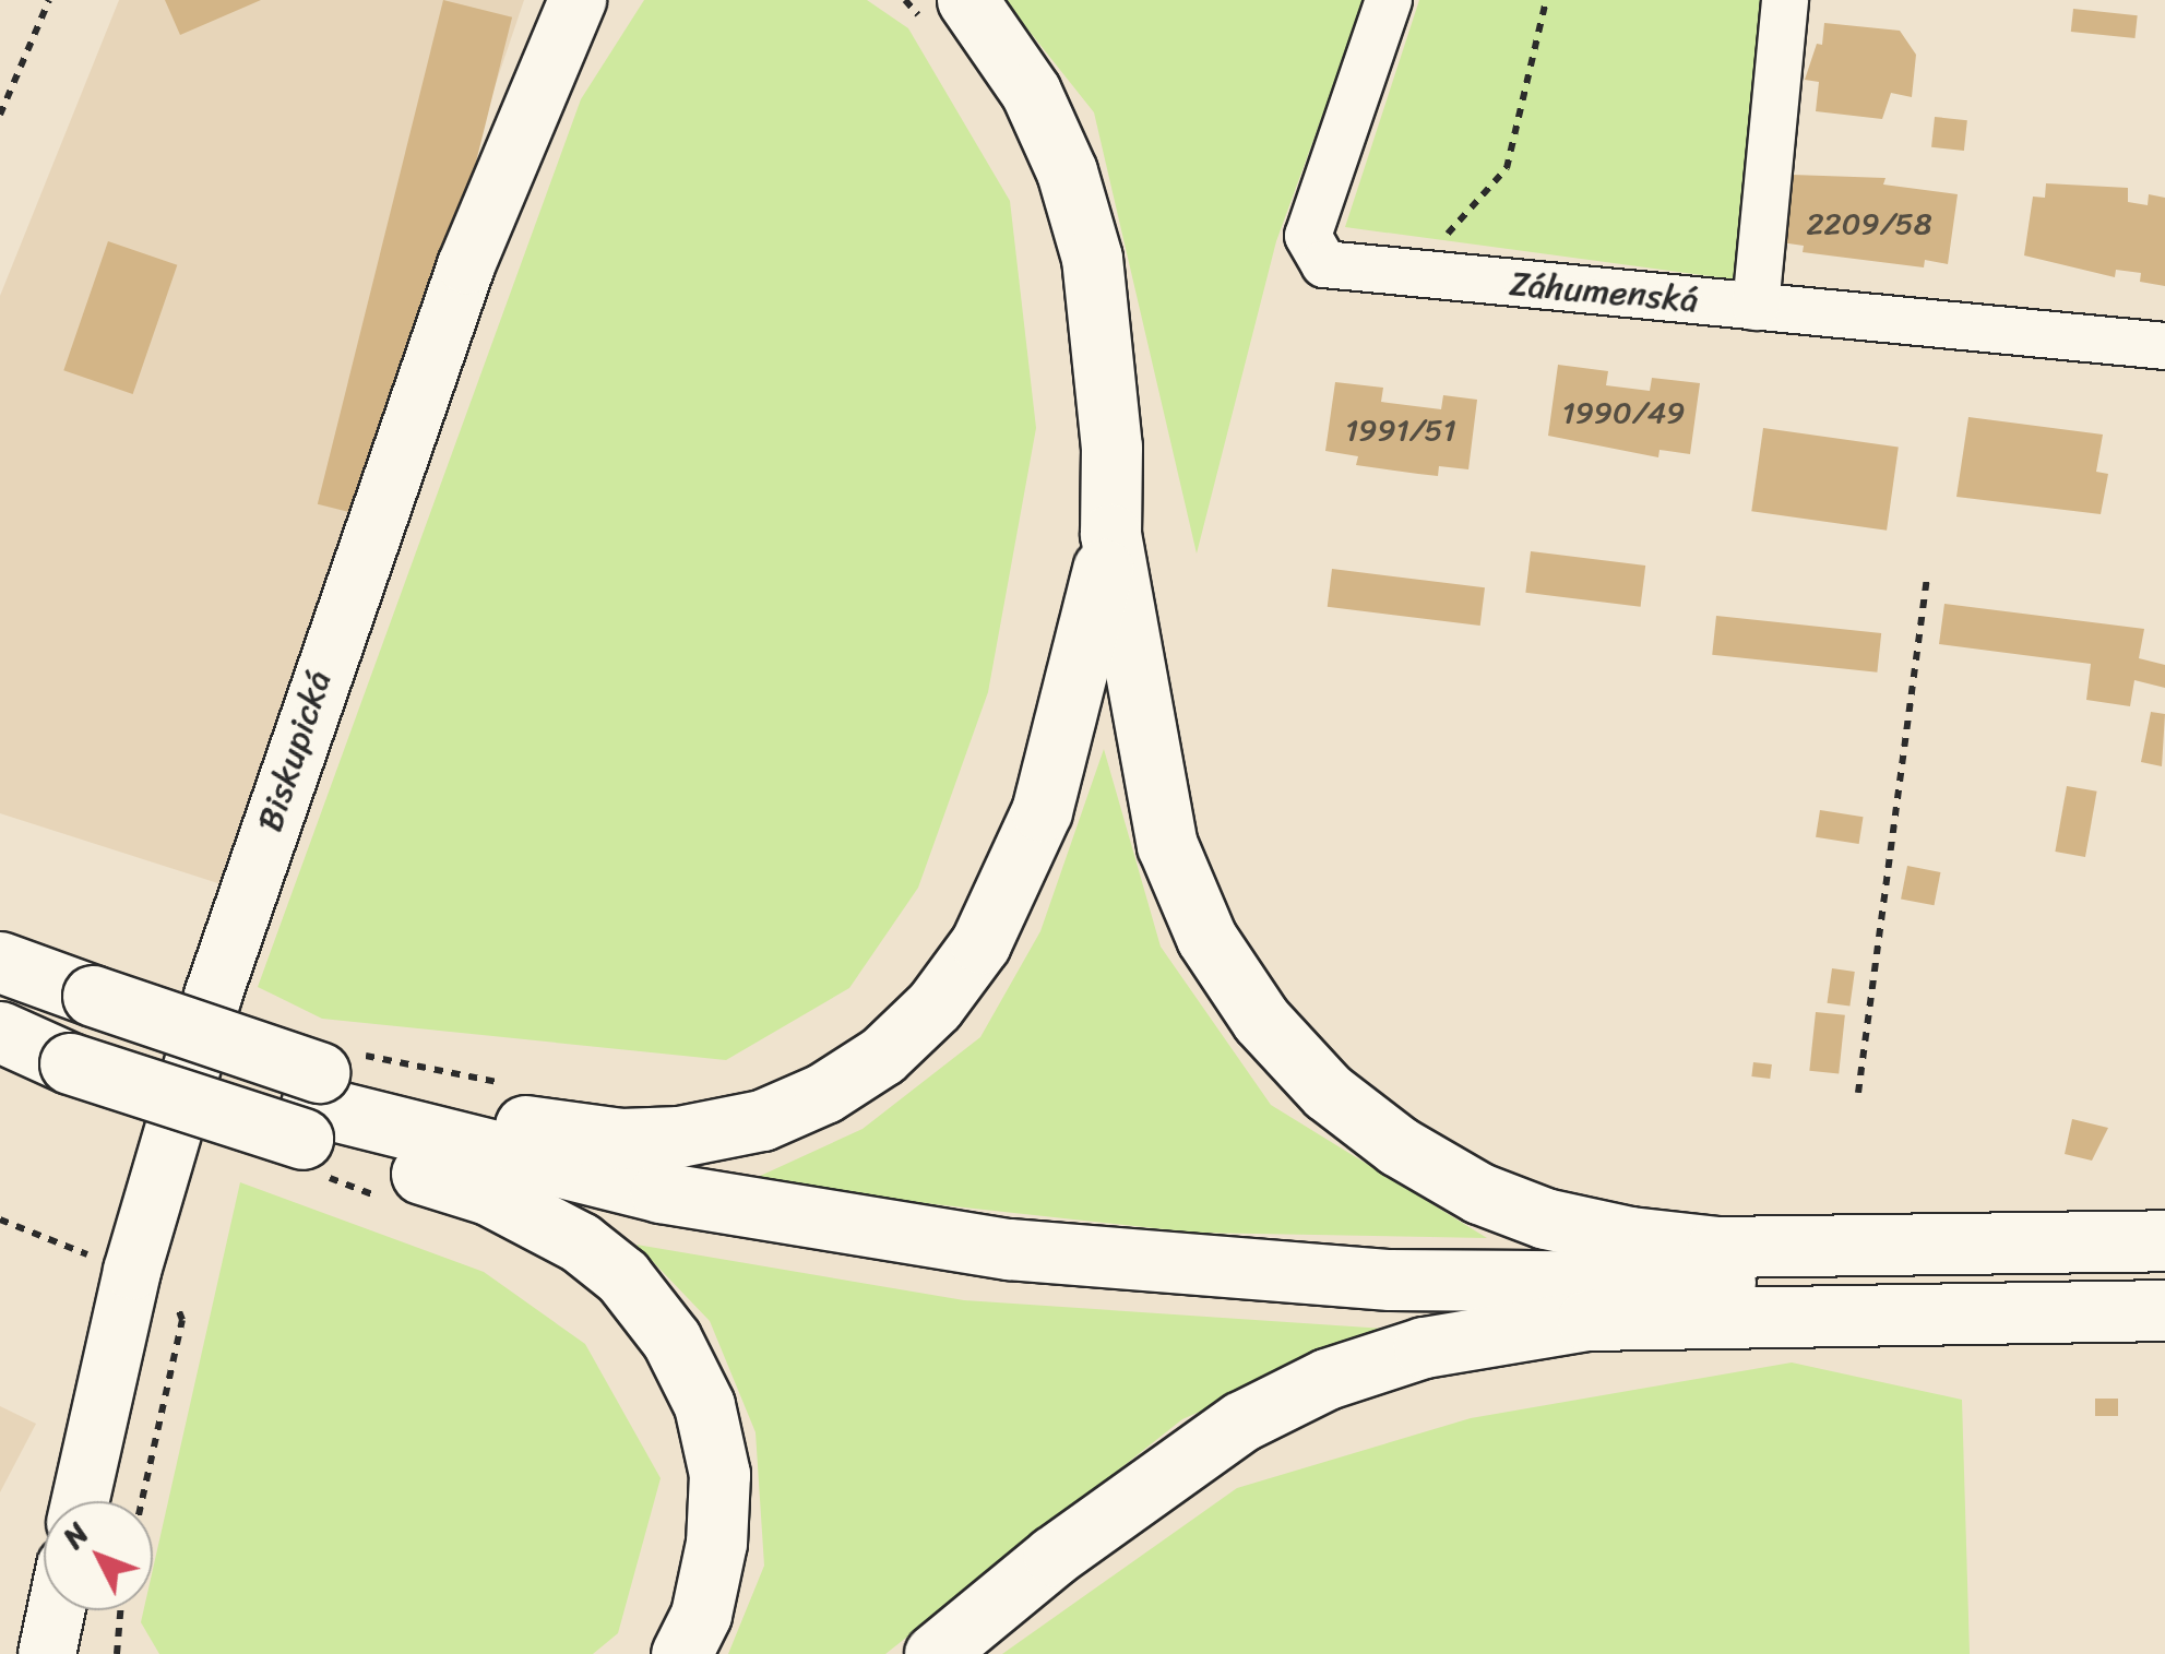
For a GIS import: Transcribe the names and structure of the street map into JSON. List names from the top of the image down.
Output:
{
  "streets": {
    "street": ["Záhumenská", "Biskupická"]
  },
  "house_numbers": ["2209/58", "1990/49", "1991/51"],
  "north": "top left"
}
